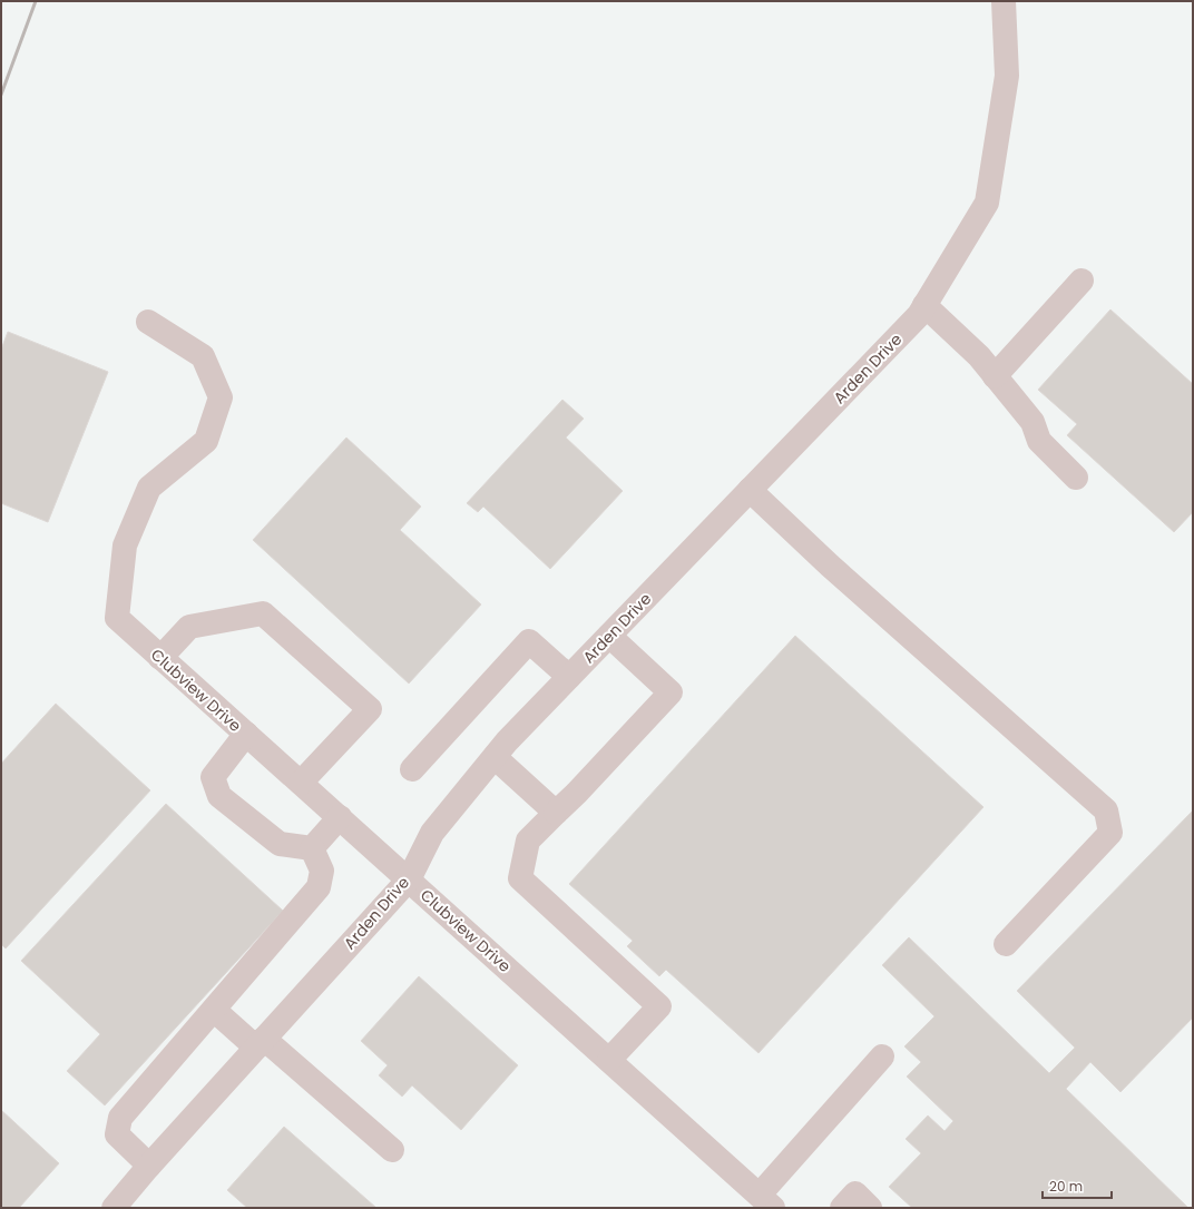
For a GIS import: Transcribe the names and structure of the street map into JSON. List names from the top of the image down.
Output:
{
  "streets": {
    "street": ["Arden Drive", "Clubview Drive"]
  },
  "crossings": [
    ["Arden Drive", "Clubview Drive"]
  ],
  "scale_bar": "20 m"
}
